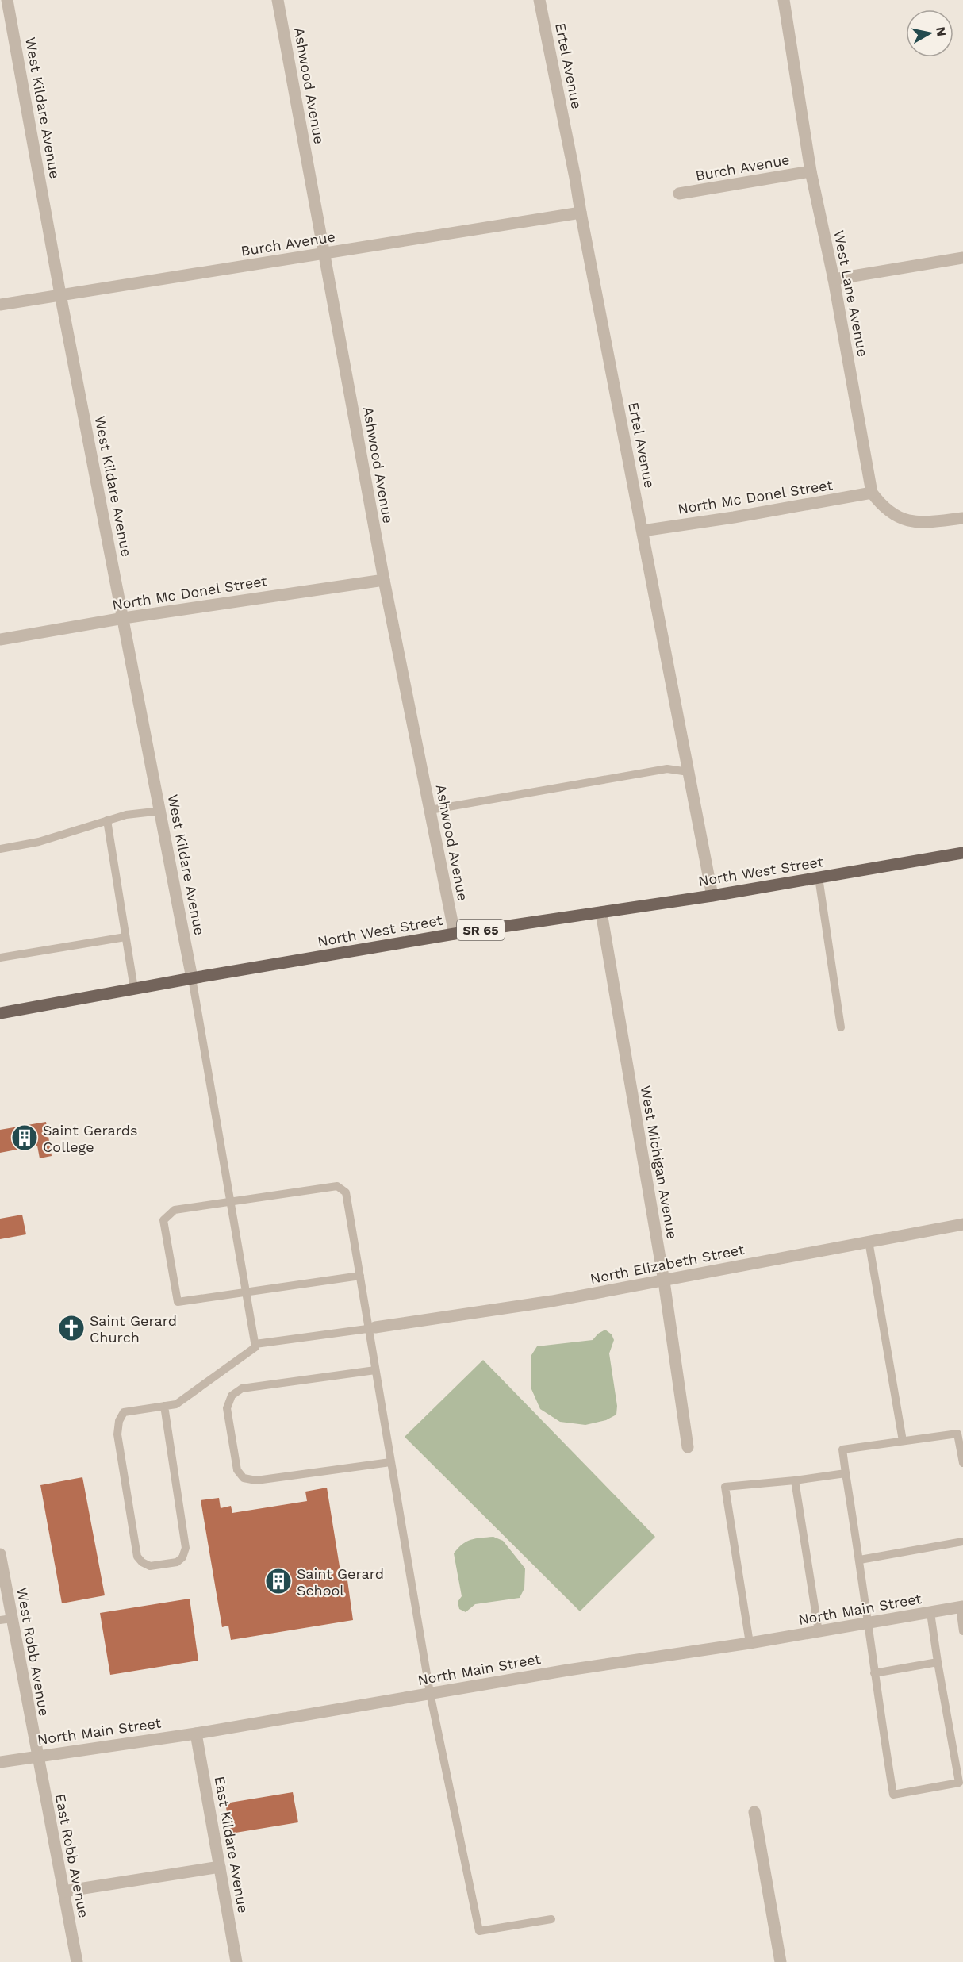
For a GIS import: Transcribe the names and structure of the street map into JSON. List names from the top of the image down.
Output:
{
  "streets": {
    "main road": ["North West Street", "SR 65"],
    "street": [
      "Ertel Avenue",
      "Ashwood Avenue",
      "West Kildare Avenue",
      "Burch Avenue",
      "West Lane Avenue",
      "North Mc Donel Street",
      "West Michigan Avenue",
      "North Elizabeth Street",
      "North Main Street",
      "West Robb Avenue",
      "East Kildare Avenue",
      "East Robb Avenue"
    ]
  },
  "crossings": [
    ["Ertel Avenue", "Burch Avenue"],
    ["Ertel Avenue", "North Mc Donel Street"],
    ["Ertel Avenue", "North West Street"],
    ["Ashwood Avenue", "Burch Avenue"],
    ["Ashwood Avenue", "North Mc Donel Street"],
    ["Ashwood Avenue", "North West Street"],
    ["West Kildare Avenue", "Burch Avenue"],
    ["West Kildare Avenue", "North Mc Donel Street"],
    ["West Kildare Avenue", "North West Street"],
    ["Burch Avenue", "West Lane Avenue"],
    ["West Lane Avenue", "North Mc Donel Street"],
    ["North West Street", "West Michigan Avenue"],
    ["West Michigan Avenue", "North Elizabeth Street"],
    ["North Main Street", "West Robb Avenue"],
    ["North Main Street", "East Kildare Avenue"],
    ["North Main Street", "East Robb Avenue"],
    ["West Robb Avenue", "East Robb Avenue"]
  ],
  "places": {
    "building": ["Saint Gerards College", "Saint Gerard School"],
    "church": ["Saint Gerard Church"]
  },
  "north": "right"
}
